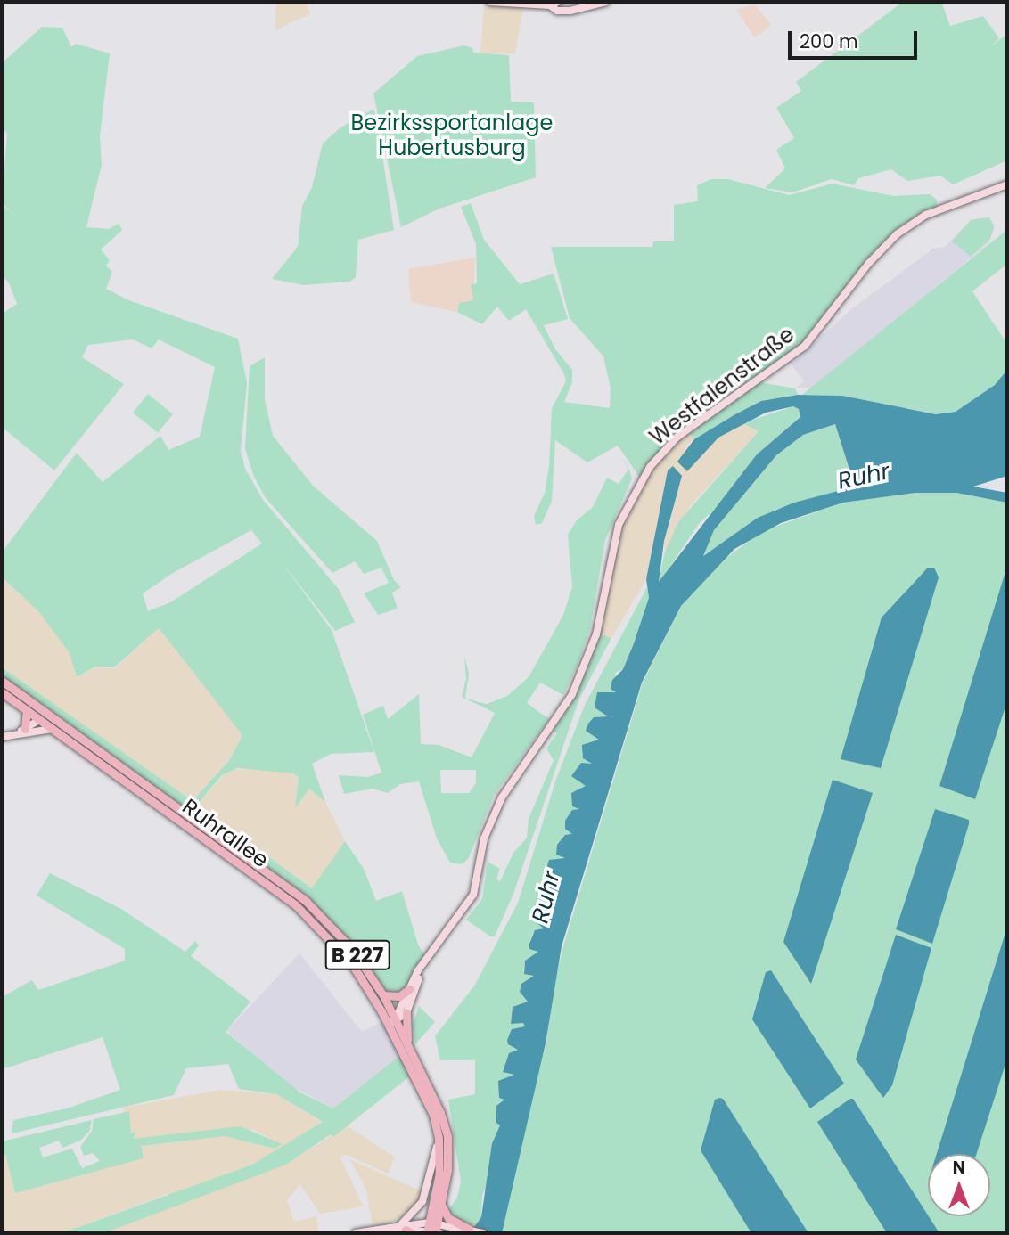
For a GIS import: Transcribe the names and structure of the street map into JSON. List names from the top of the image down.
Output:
{
  "streets": {
    "main road": ["Westfalenstraße", "Ruhrallee", "B 227"]
  },
  "crossings": [
    ["Westfalenstraße", "Ruhrallee"],
    ["Westfalenstraße", "B 227"],
    ["Ruhrallee", "B 227"]
  ],
  "water": ["Ruhr"],
  "parks": ["Bezirkssportanlage Hubertusburg"],
  "scale_bar": "200 m",
  "north": "top"
}
